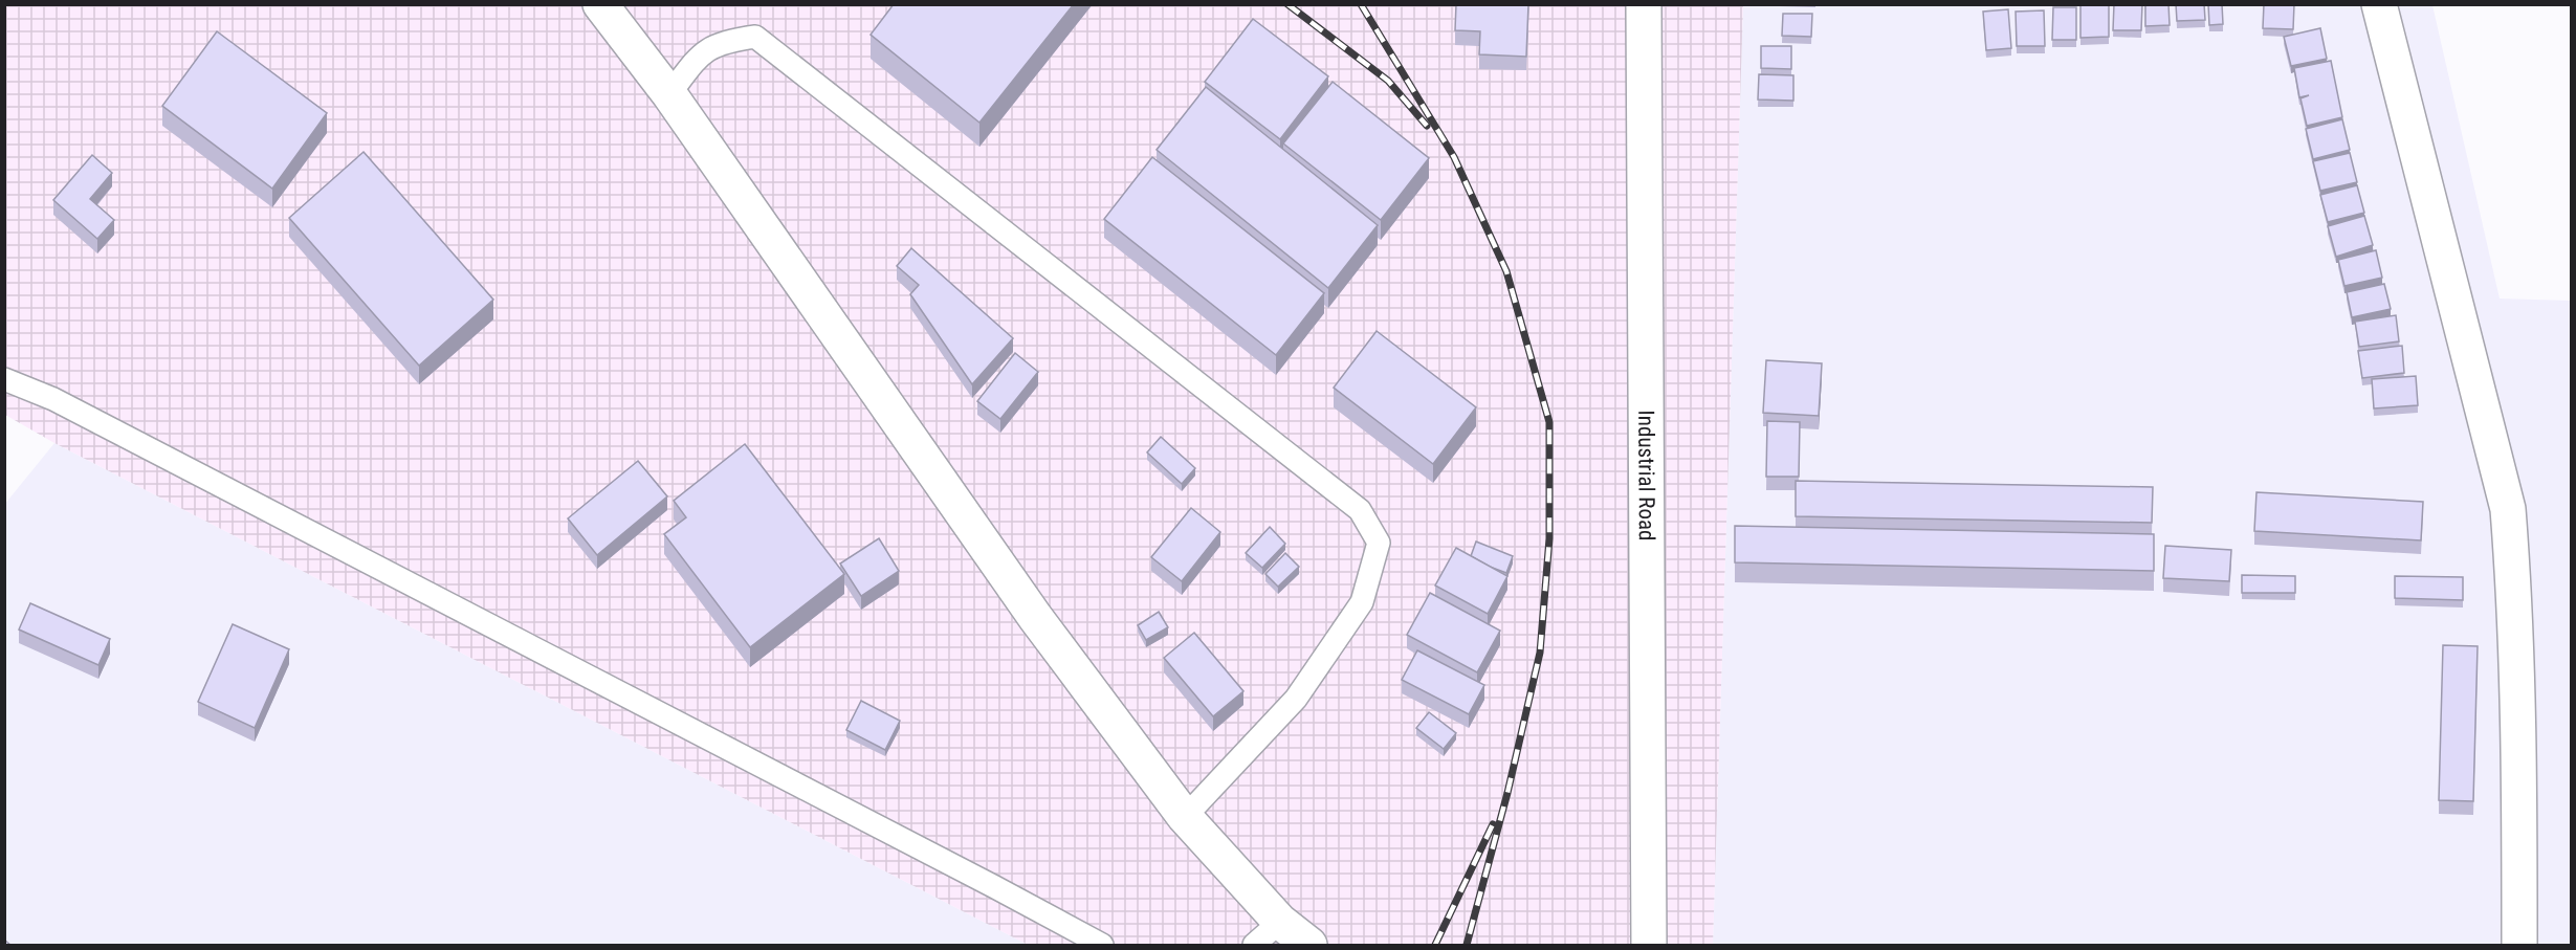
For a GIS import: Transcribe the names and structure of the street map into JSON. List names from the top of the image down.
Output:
{
  "streets": {
    "street": ["Industrial Road"]
  }
}
